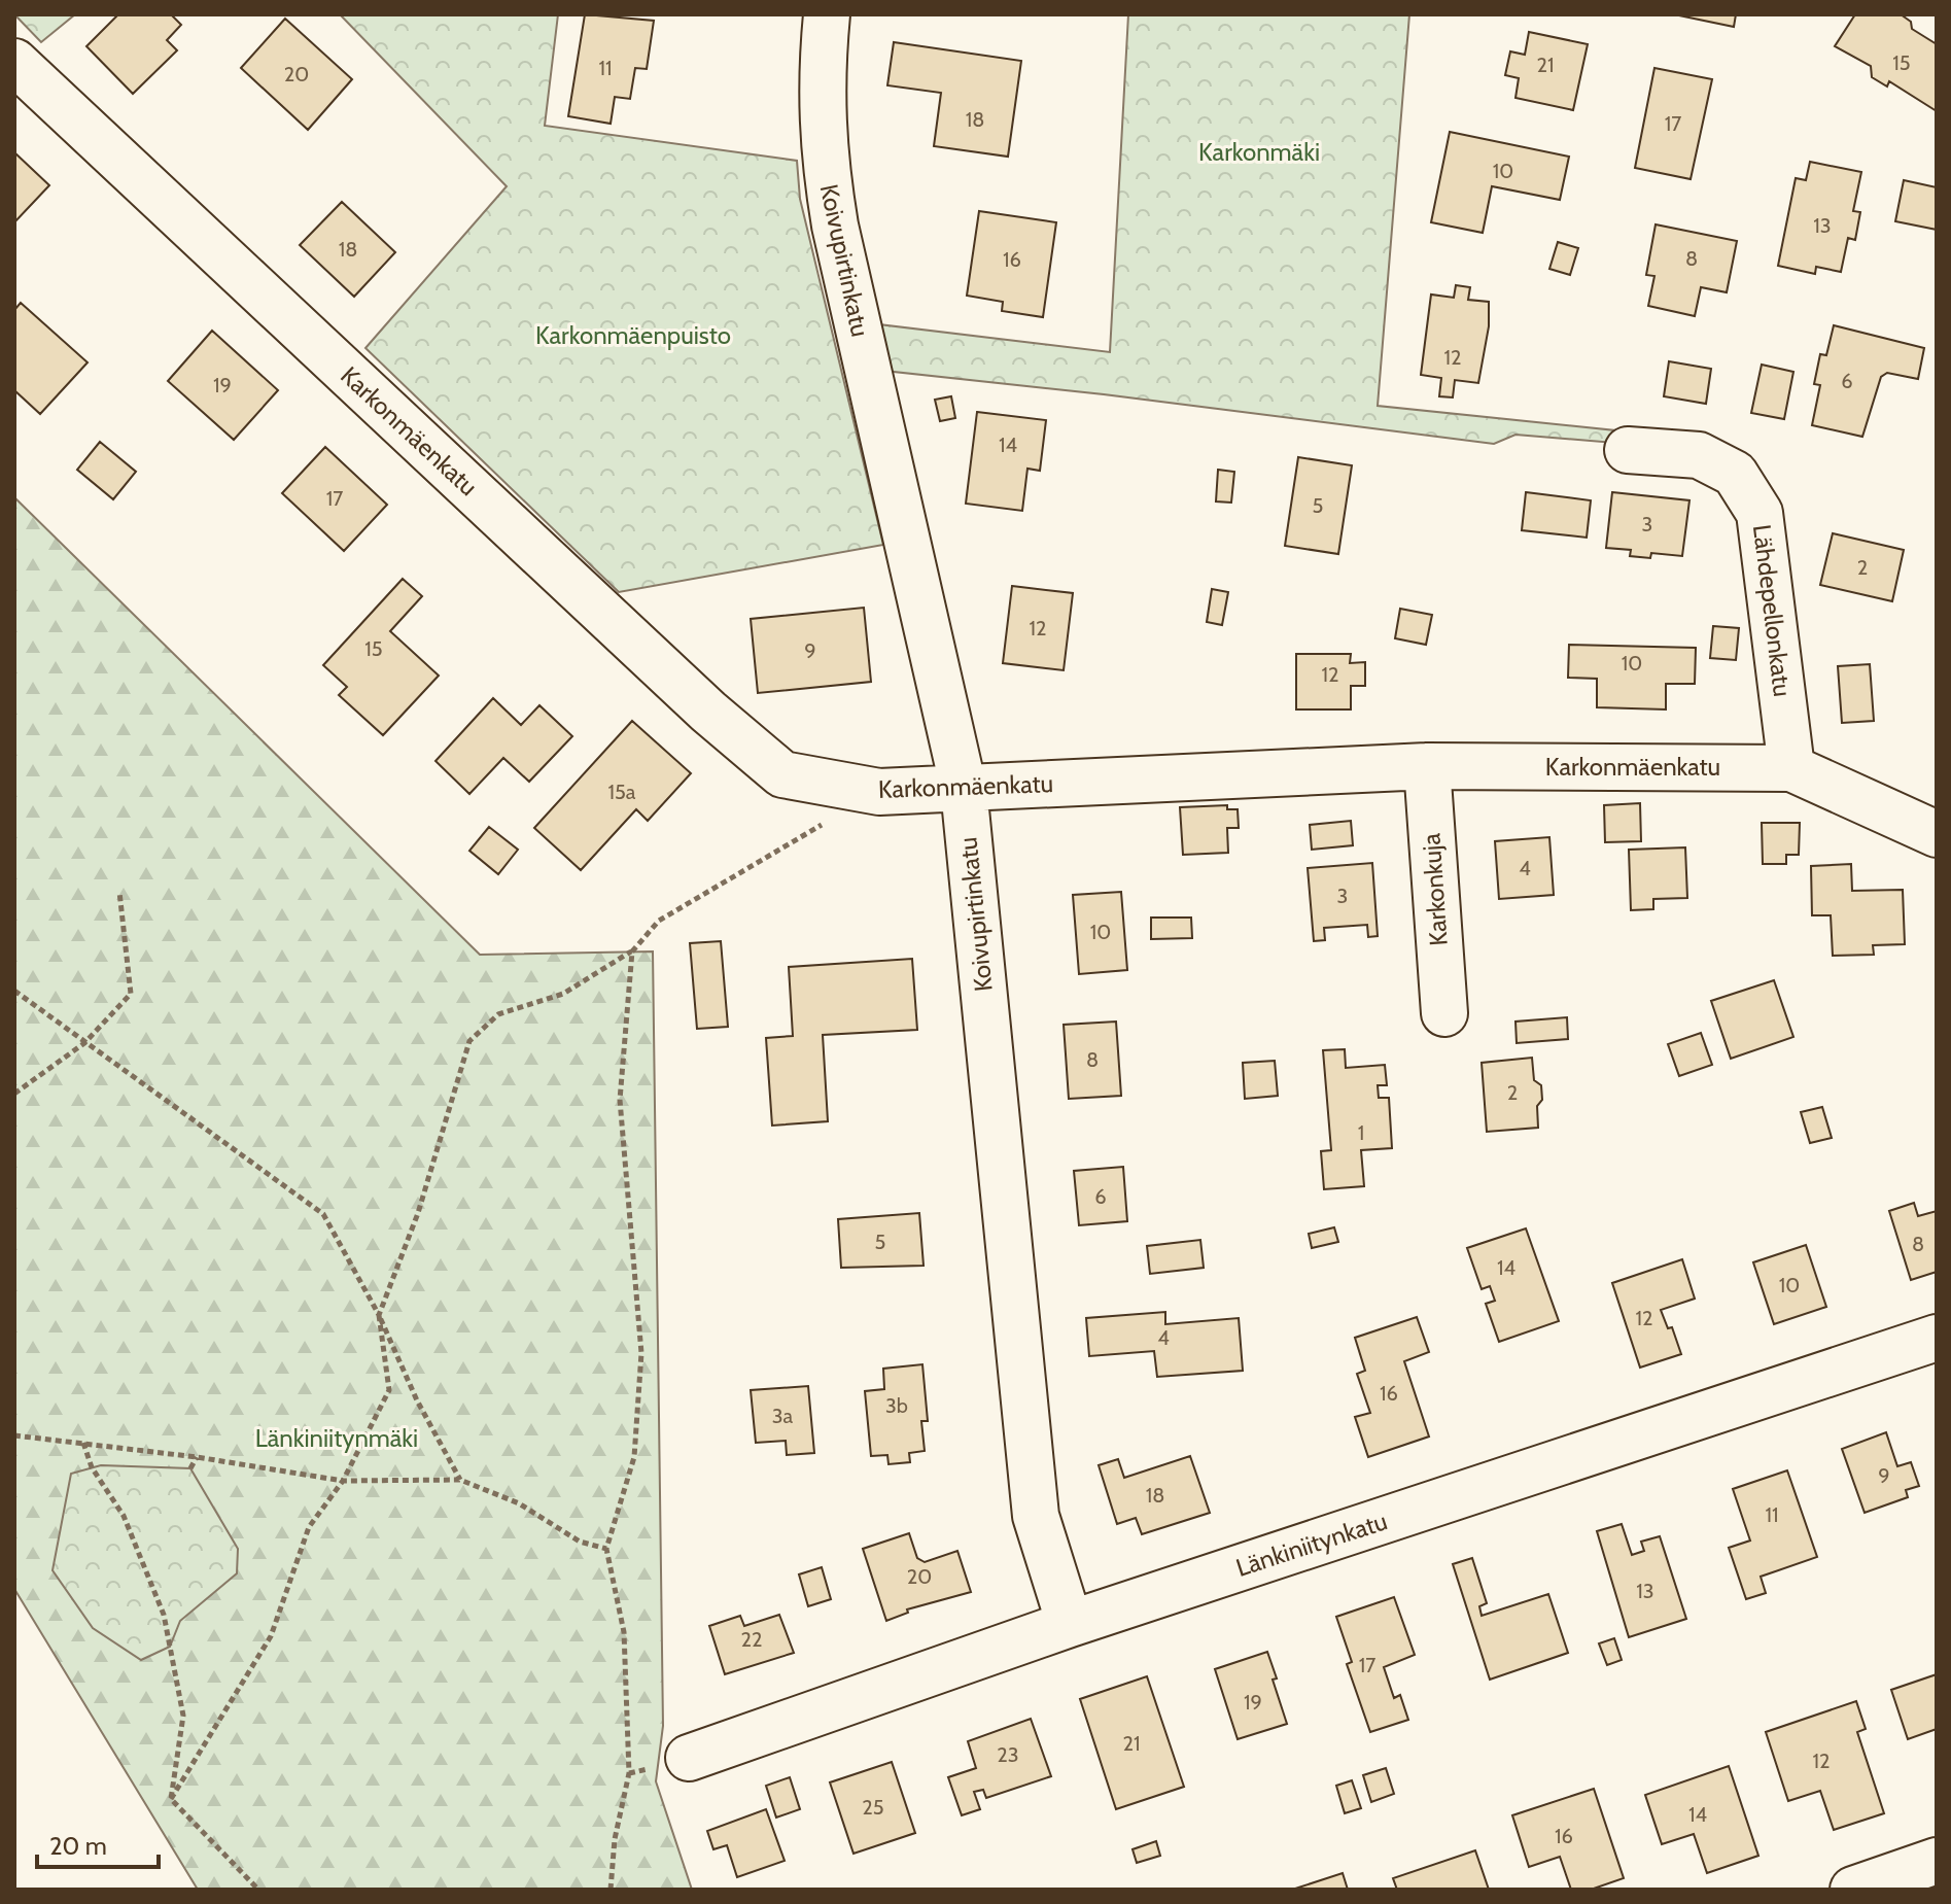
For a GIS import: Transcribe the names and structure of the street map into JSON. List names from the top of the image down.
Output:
{
  "streets": {
    "street": [
      "Koivupirtinkatu",
      "Karkonmäenkatu",
      "Lähdepellonkatu",
      "Karkonkuja",
      "Länkiniitynkatu"
    ]
  },
  "crossings": [
    ["Koivupirtinkatu", "Karkonmäenkatu"],
    ["Koivupirtinkatu", "Länkiniitynkatu"],
    ["Karkonmäenkatu", "Lähdepellonkatu"],
    ["Karkonmäenkatu", "Karkonkuja"]
  ],
  "parks": ["Karkonmäki", "Karkonmäenpuisto", "Länkiniitynmäki"],
  "house_numbers": [
    "15",
    "21",
    "11",
    "20",
    "18",
    "17",
    "10",
    "13",
    "18",
    "8",
    "16",
    "12",
    "6",
    "19",
    "14",
    "17",
    "5",
    "3",
    "2",
    "12",
    "15",
    "9",
    "10",
    "12",
    "15a",
    "4",
    "3",
    "10",
    "8",
    "2",
    "1",
    "6",
    "5",
    "8",
    "14",
    "10",
    "12",
    "4",
    "16",
    "3b",
    "3a",
    "9",
    "18",
    "11",
    "20",
    "13",
    "22",
    "17",
    "19",
    "21",
    "23",
    "12",
    "25",
    "14",
    "16"
  ],
  "scale_bar": "20 m"
}
